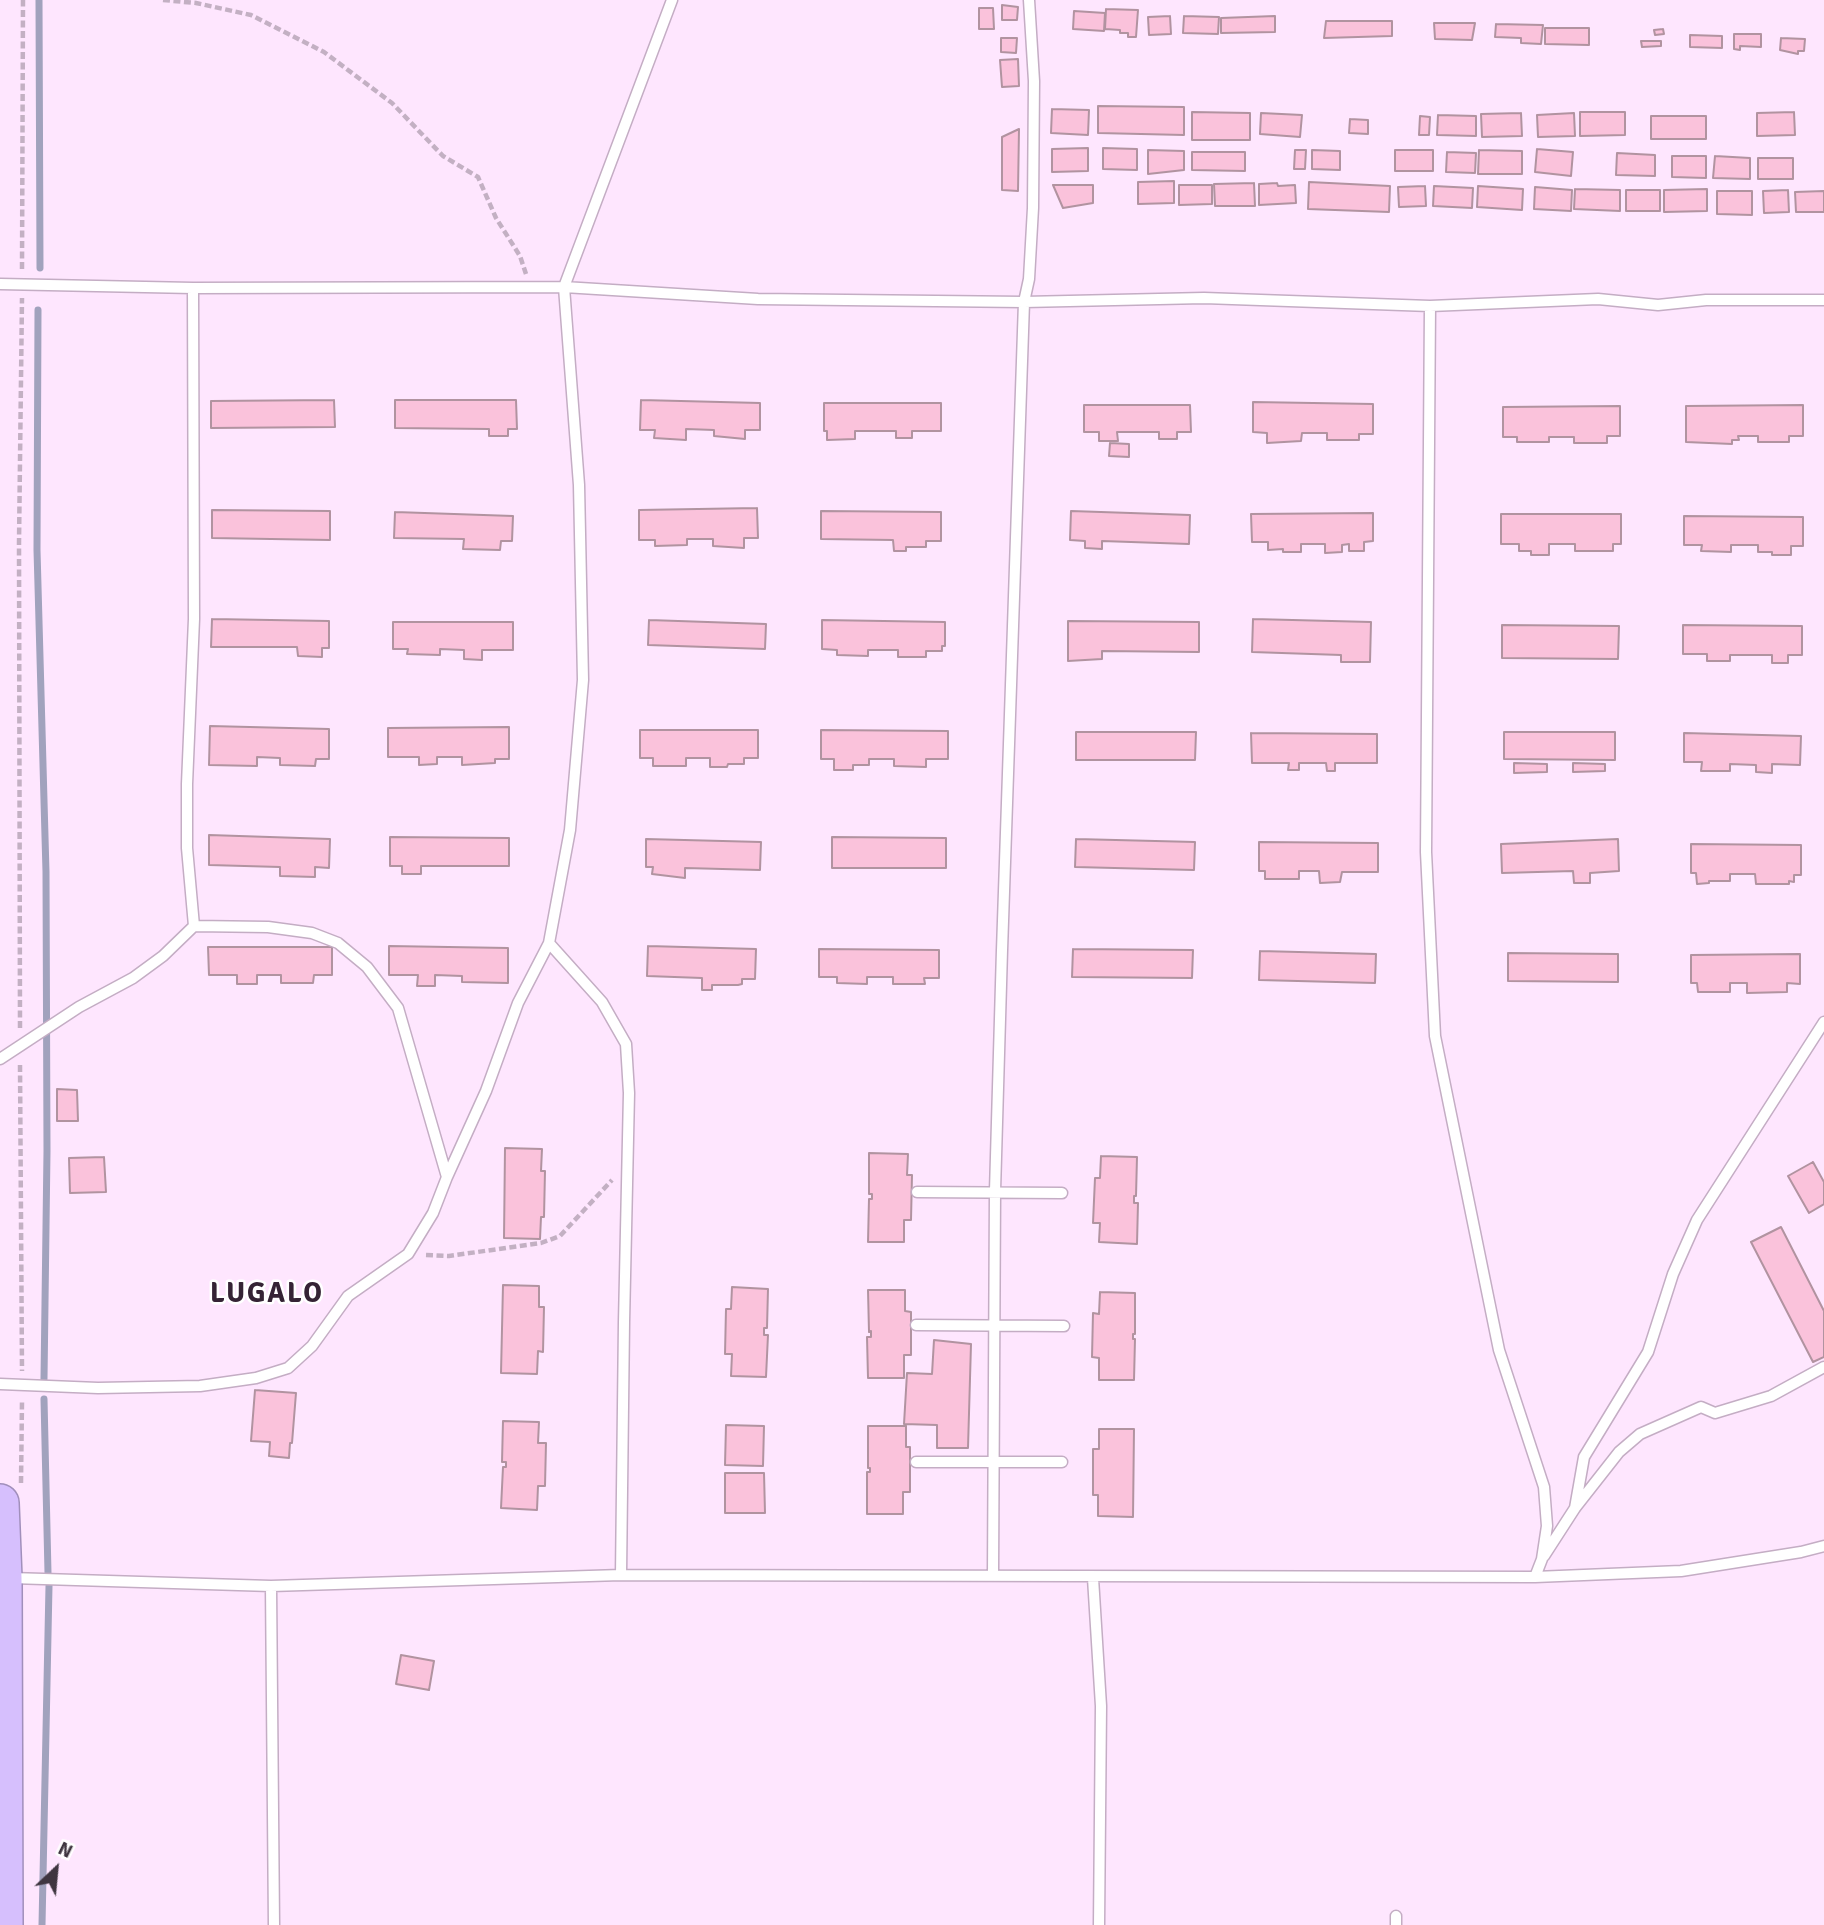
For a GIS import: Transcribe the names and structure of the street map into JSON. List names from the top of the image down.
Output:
{
  "districts": ["LUGALO"],
  "north": "top right"
}
